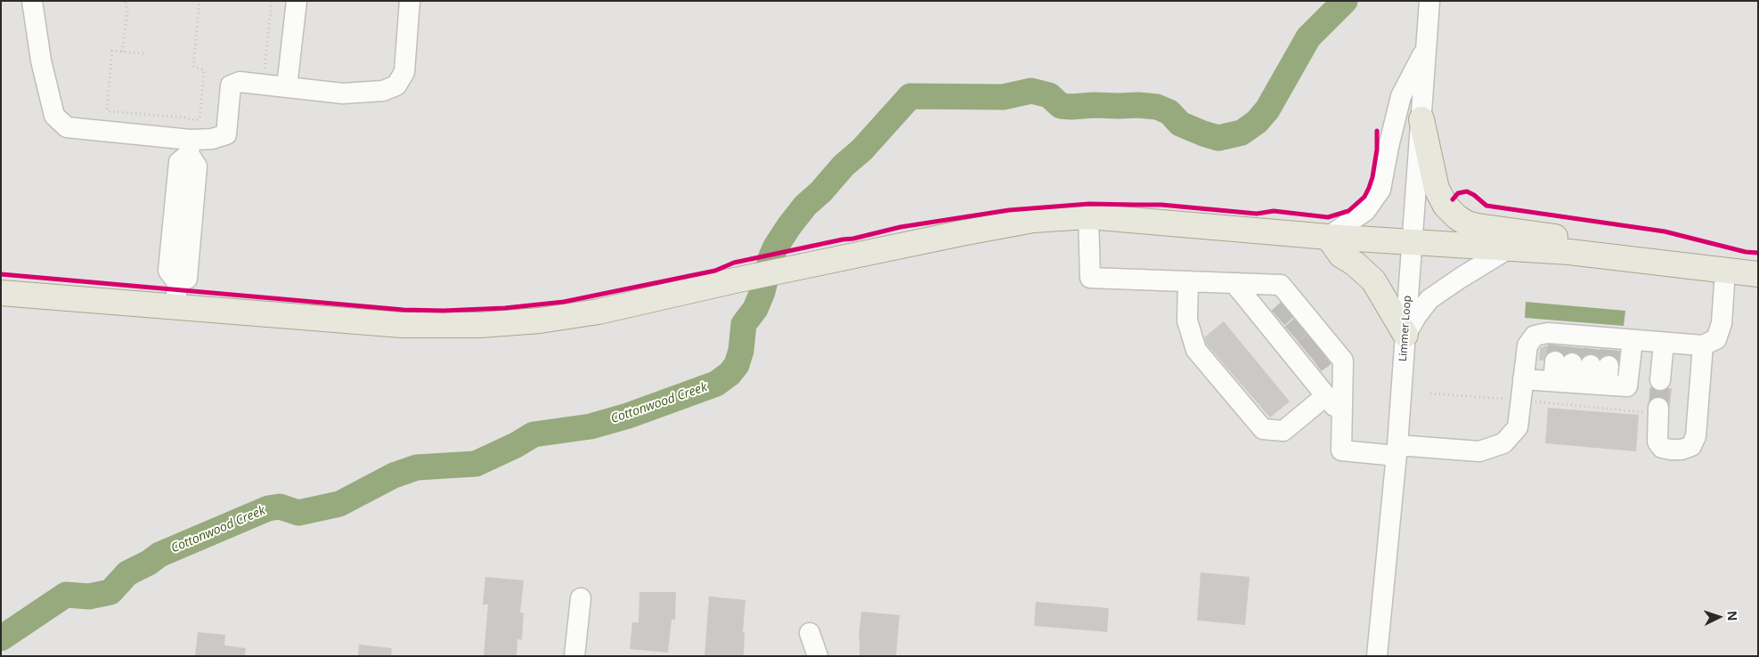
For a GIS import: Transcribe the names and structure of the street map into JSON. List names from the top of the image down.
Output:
{
  "streets": {
    "street": ["Limmer Loop"]
  },
  "water": ["Cottonwood Creek"],
  "north": "right"
}
